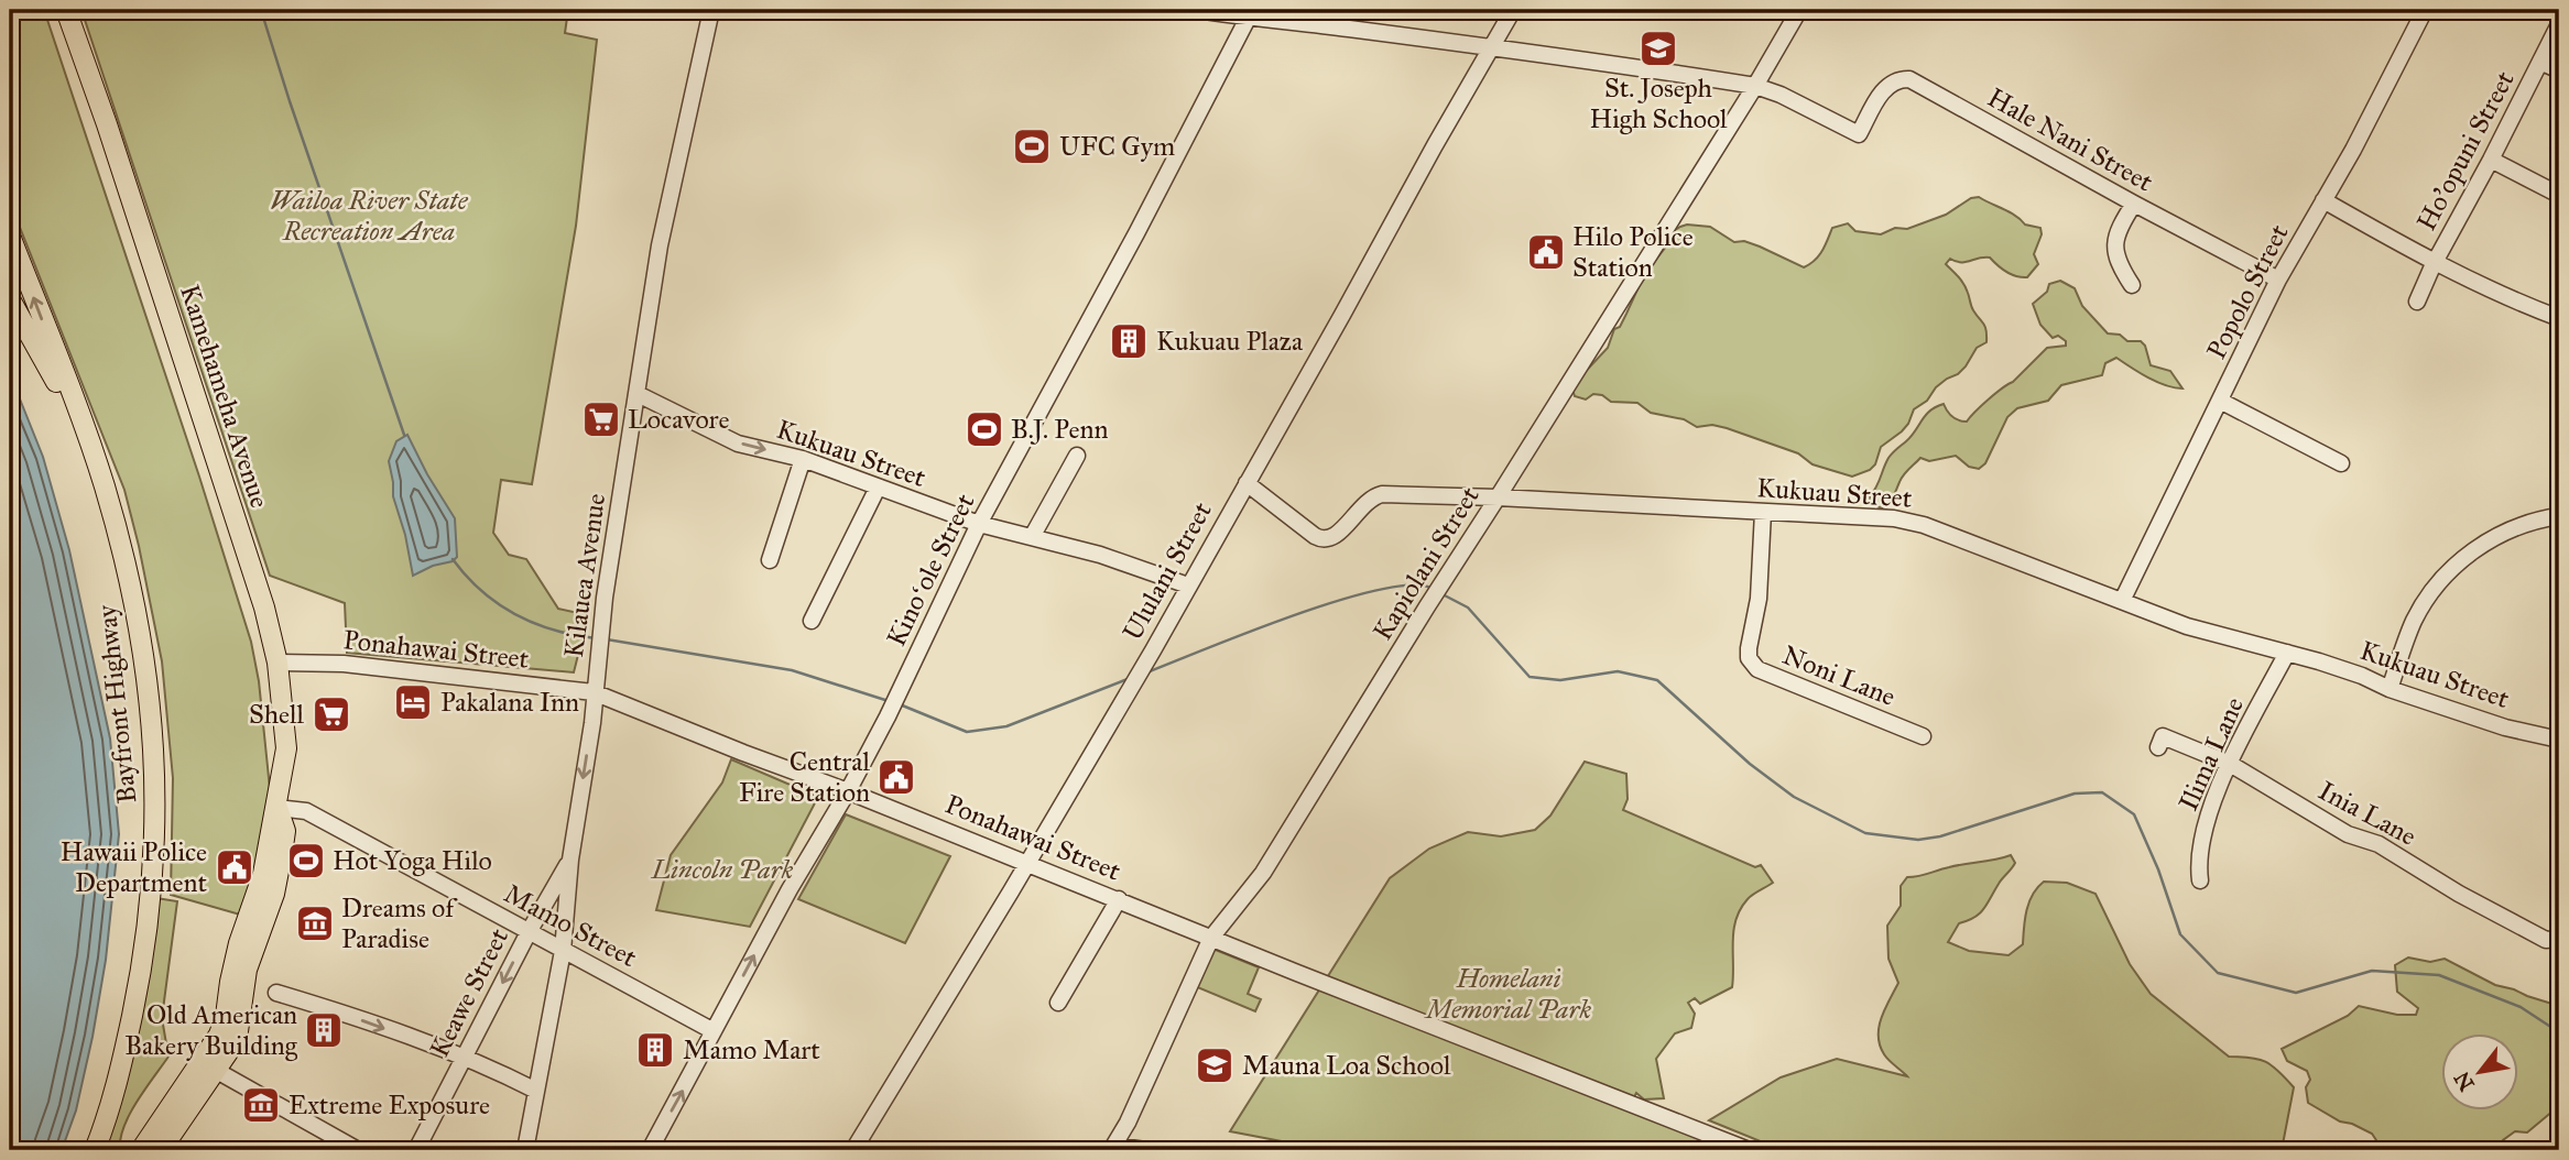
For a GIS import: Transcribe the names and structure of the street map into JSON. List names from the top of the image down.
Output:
{
  "streets": {
    "main road": ["Kamehameha Avenue", "Bayfront Highway"],
    "street": [
      "Hale Nani Street",
      "Ho'opuni Street",
      "Popolo Street",
      "Kukuau Street",
      "Kapiolani Street",
      "Kinoʻole Street",
      "Ululani Street",
      "Kilauea Avenue",
      "Ponahawai Street",
      "Noni Lane",
      "Ilima Lane",
      "Inia Lane",
      "Mamo Street",
      "Keawe Street"
    ]
  },
  "crossings": [
    ["Hale Nani Street", "Popolo Street"],
    ["Hale Nani Street", "Kapiolani Street"],
    ["Popolo Street", "Kukuau Street"],
    ["Kamehameha Avenue", "Ponahawai Street"],
    ["Kamehameha Avenue", "Mamo Street"],
    ["Kukuau Street", "Kapiolani Street"],
    ["Kukuau Street", "Kinoʻole Street"],
    ["Kukuau Street", "Ululani Street"],
    ["Kukuau Street", "Kilauea Avenue"],
    ["Kukuau Street", "Noni Lane"],
    ["Kukuau Street", "Ilima Lane"],
    ["Kapiolani Street", "Ponahawai Street"],
    ["Kinoʻole Street", "Ponahawai Street"],
    ["Kinoʻole Street", "Mamo Street"],
    ["Ululani Street", "Ponahawai Street"],
    ["Kilauea Avenue", "Ponahawai Street"],
    ["Kilauea Avenue", "Mamo Street"],
    ["Kilauea Avenue", "Keawe Street"],
    ["Ilima Lane", "Inia Lane"],
    ["Mamo Street", "Keawe Street"]
  ],
  "one_way": ["Keawe Street"],
  "parks": ["Wailoa River State Recreation Area", "Lincoln Park", "Homelani Memorial Park"],
  "places": {
    "school or university": ["St. Joseph High School", "Mauna Loa School"],
    "sports": ["UFC Gym", "B.J. Penn", "Hot Yoga Hilo"],
    "public building": ["Hilo Police Station", "Central Fire Station", "Hawaii Police Department"],
    "building": ["Kukuau Plaza", "Old American Bakery Building", "Mamo Mart"],
    "supermarket": ["Locavore", "Shell"],
    "hotel": ["Pakalana Inn"],
    "museum": ["Dreams of Paradise", "Extreme Exposure"]
  },
  "north": "bottom left"
}
